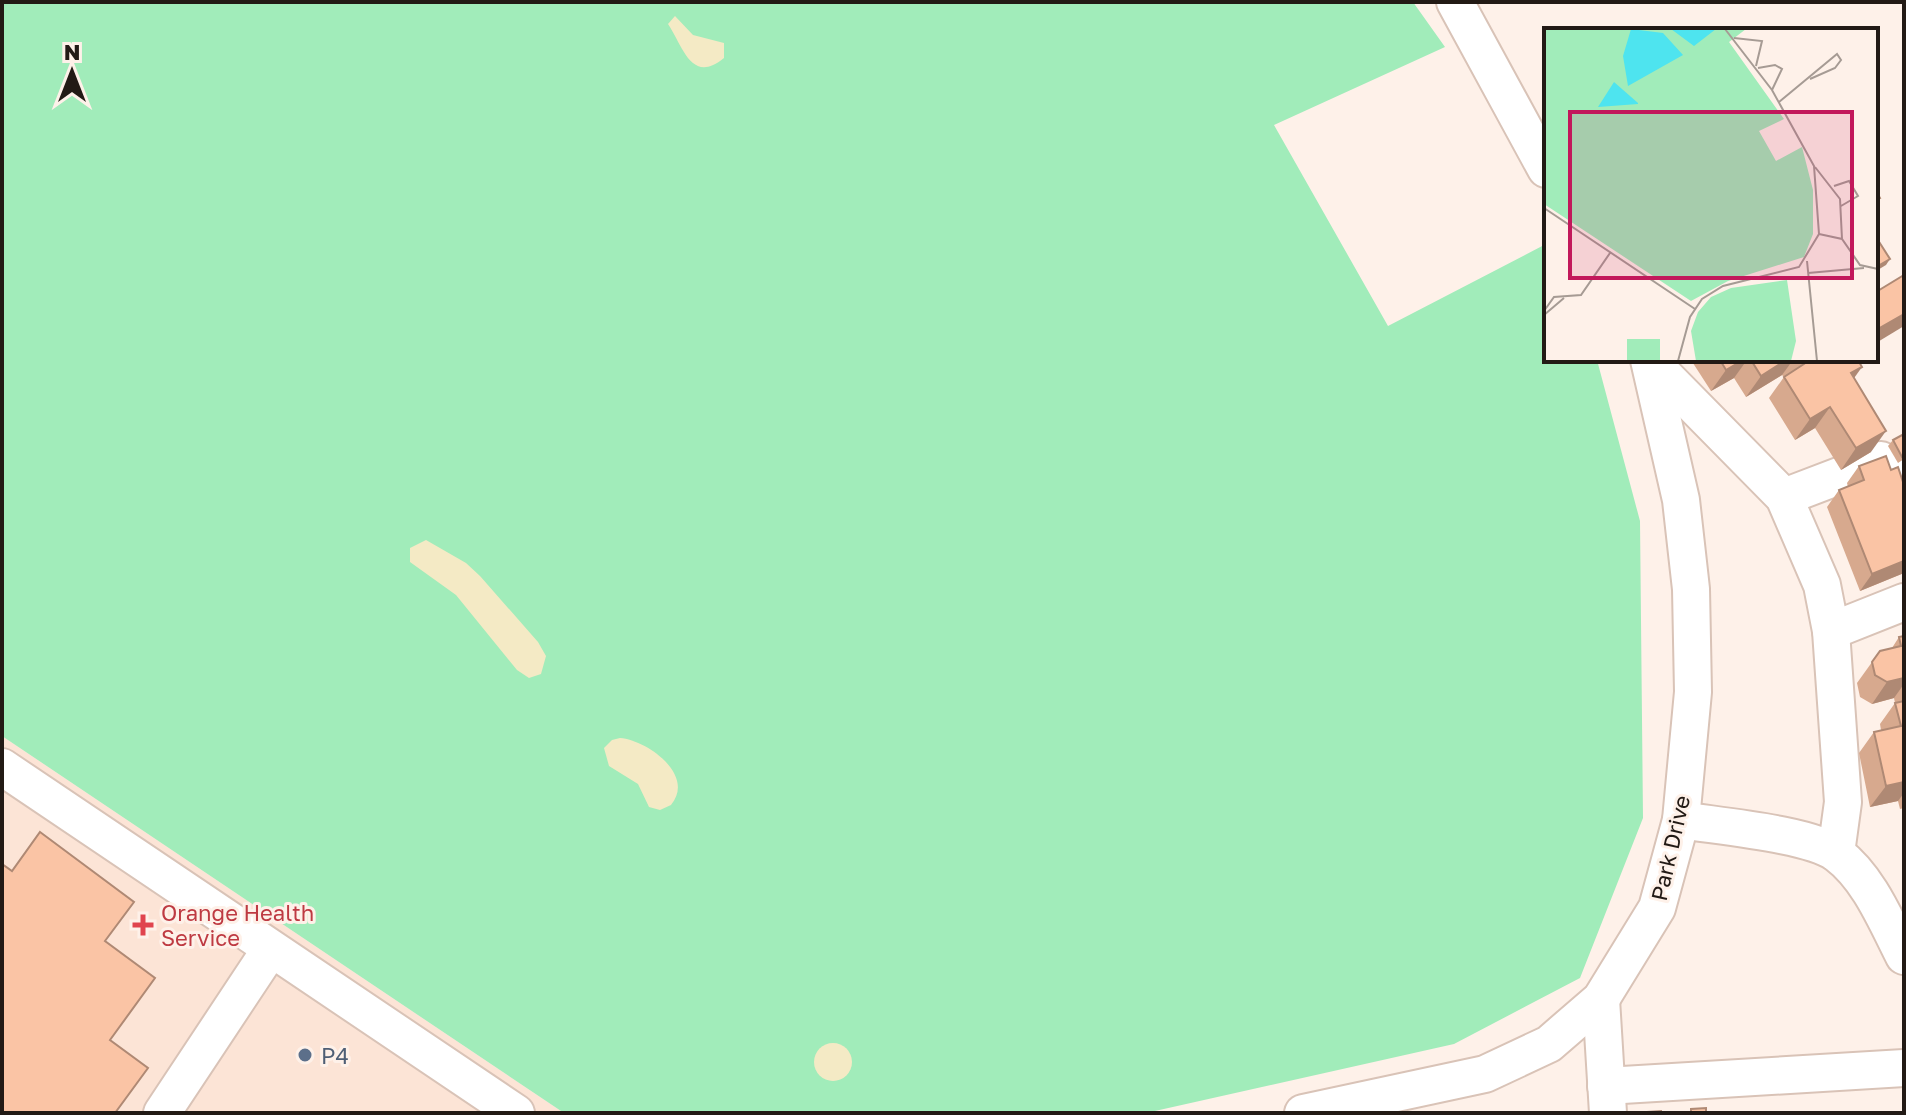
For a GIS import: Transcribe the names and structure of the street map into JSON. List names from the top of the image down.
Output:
{
  "streets": {
    "lane": ["Park Drive"]
  },
  "places": {
    "health": ["Orange Health Service"],
    "other": ["P4"]
  },
  "north": "top"
}
